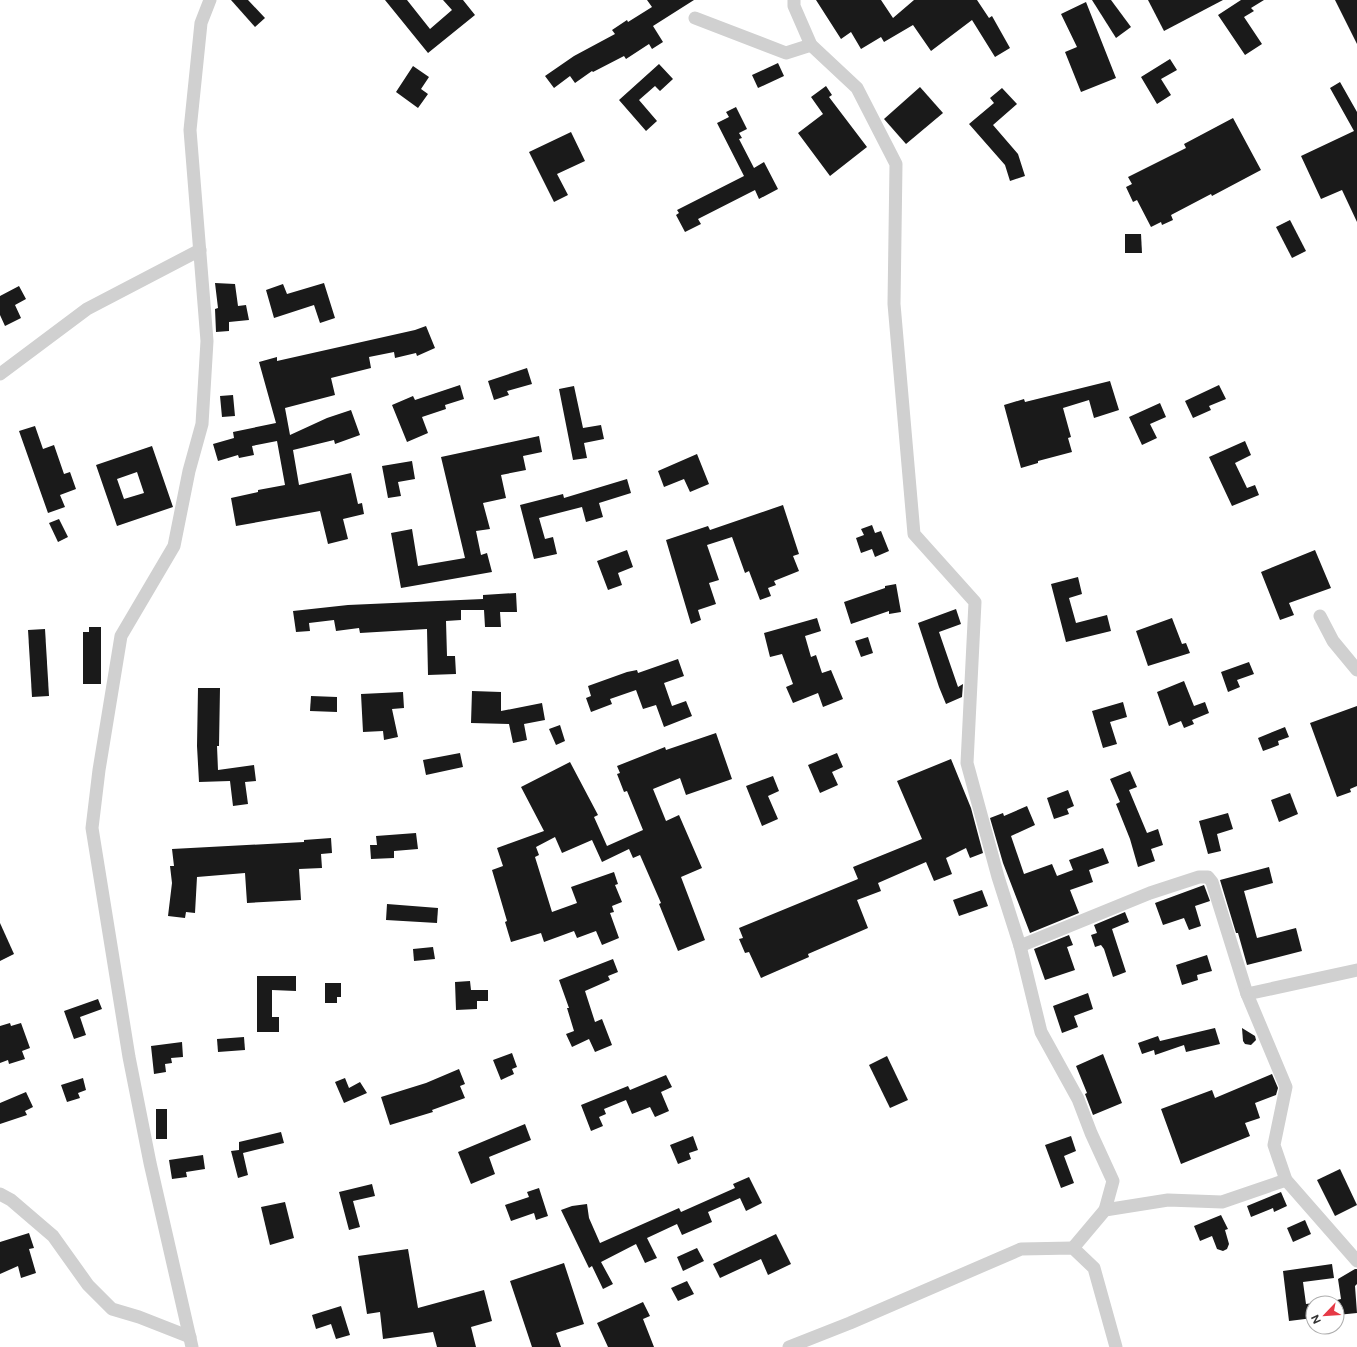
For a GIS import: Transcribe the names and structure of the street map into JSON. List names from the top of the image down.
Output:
{
  "north": "bottom left"
}
